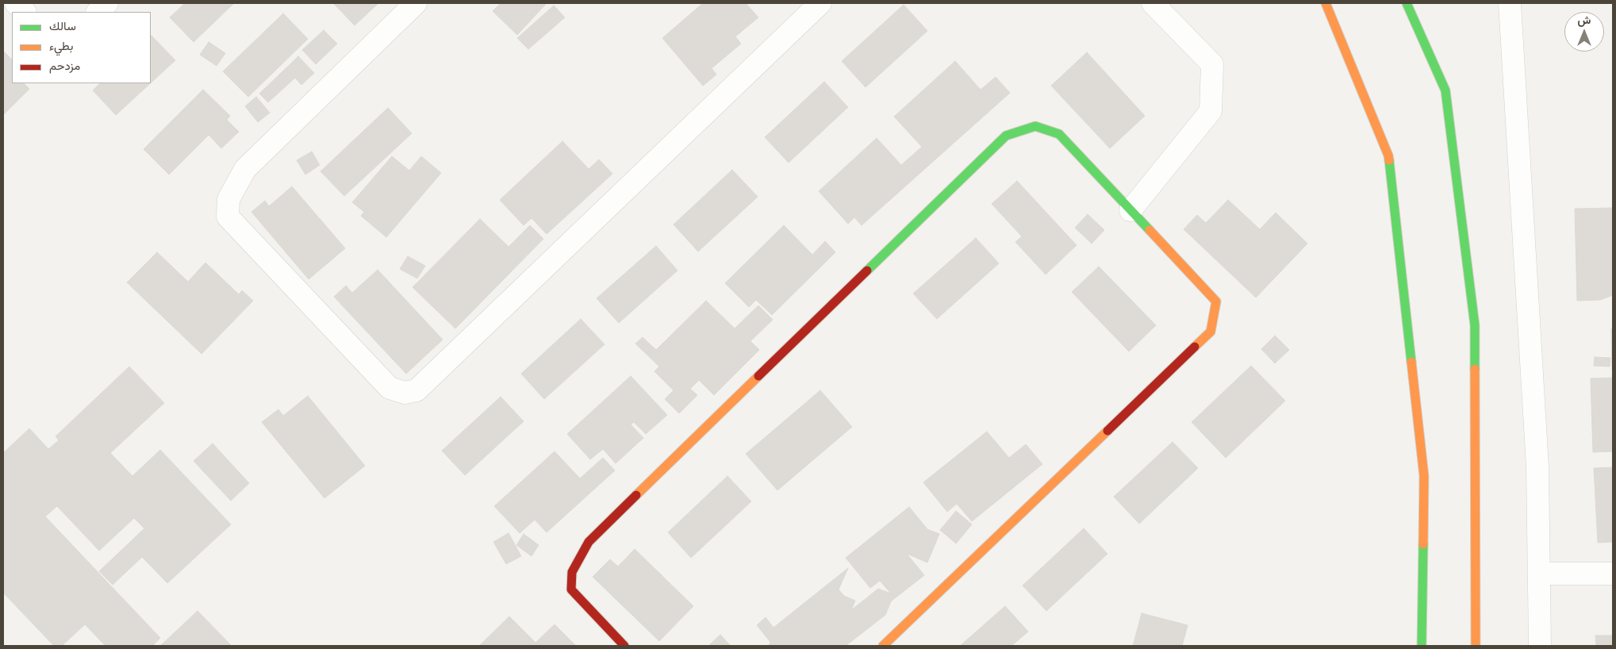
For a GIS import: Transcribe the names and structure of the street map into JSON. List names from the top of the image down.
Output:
{
  "legend": ["سالك", "بطيء", "مزدحم"],
  "north": "top"
}
